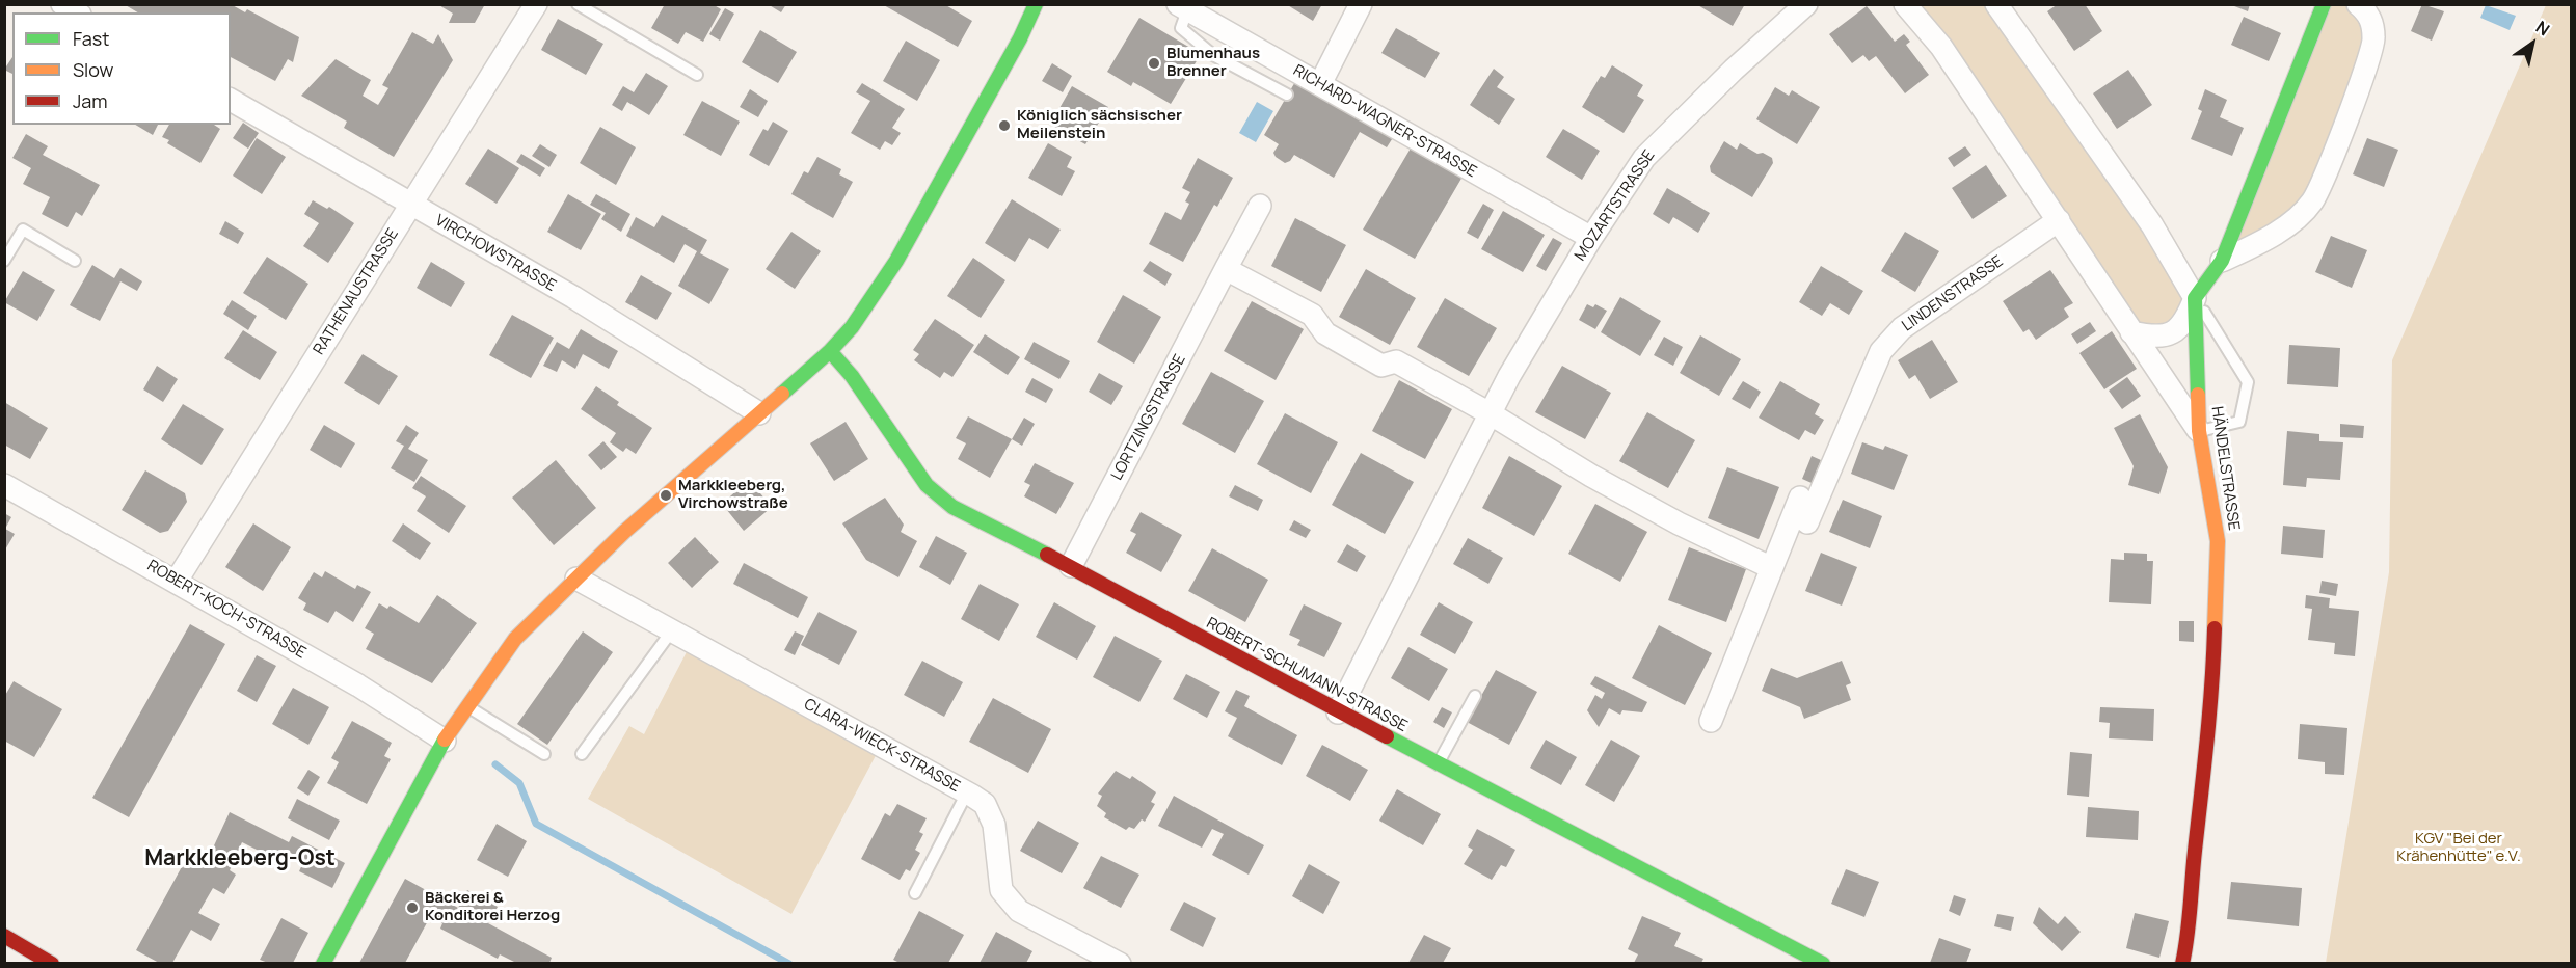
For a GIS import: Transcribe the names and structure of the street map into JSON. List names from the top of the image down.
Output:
{
  "streets": {
    "street": [
      "RICHARD-WAGNER-STRASSE",
      "MOZARTSTRASSE",
      "VIRCHOWSTRASSE",
      "RATHENAUSTRASSE",
      "LINDENSTRASSE",
      "LORTZINGSTRASSE",
      "HÄNDELSTRASSE",
      "ROBERT-KOCH-STRASSE",
      "ROBERT-SCHUMANN-STRASSE",
      "CLARA-WIECK-STRASSE"
    ]
  },
  "crossings": [
    ["RICHARD-WAGNER-STRASSE", "MOZARTSTRASSE"],
    ["MOZARTSTRASSE", "ROBERT-SCHUMANN-STRASSE"],
    ["VIRCHOWSTRASSE", "RATHENAUSTRASSE"],
    ["RATHENAUSTRASSE", "ROBERT-KOCH-STRASSE"],
    ["LORTZINGSTRASSE", "ROBERT-SCHUMANN-STRASSE"]
  ],
  "districts": ["Markkleeberg-Ost"],
  "parks": ["KGV \"Bei der Krähenhütte\" e.V."],
  "places": [
    "Blumenhaus Brenner",
    "Königlich sächsischer Meilenstein",
    "Markkleeberg, Virchowstraße",
    "Bäckerei & Konditorei Herzog"
  ],
  "legend": ["Fast", "Slow", "Jam"],
  "north": "top right"
}
